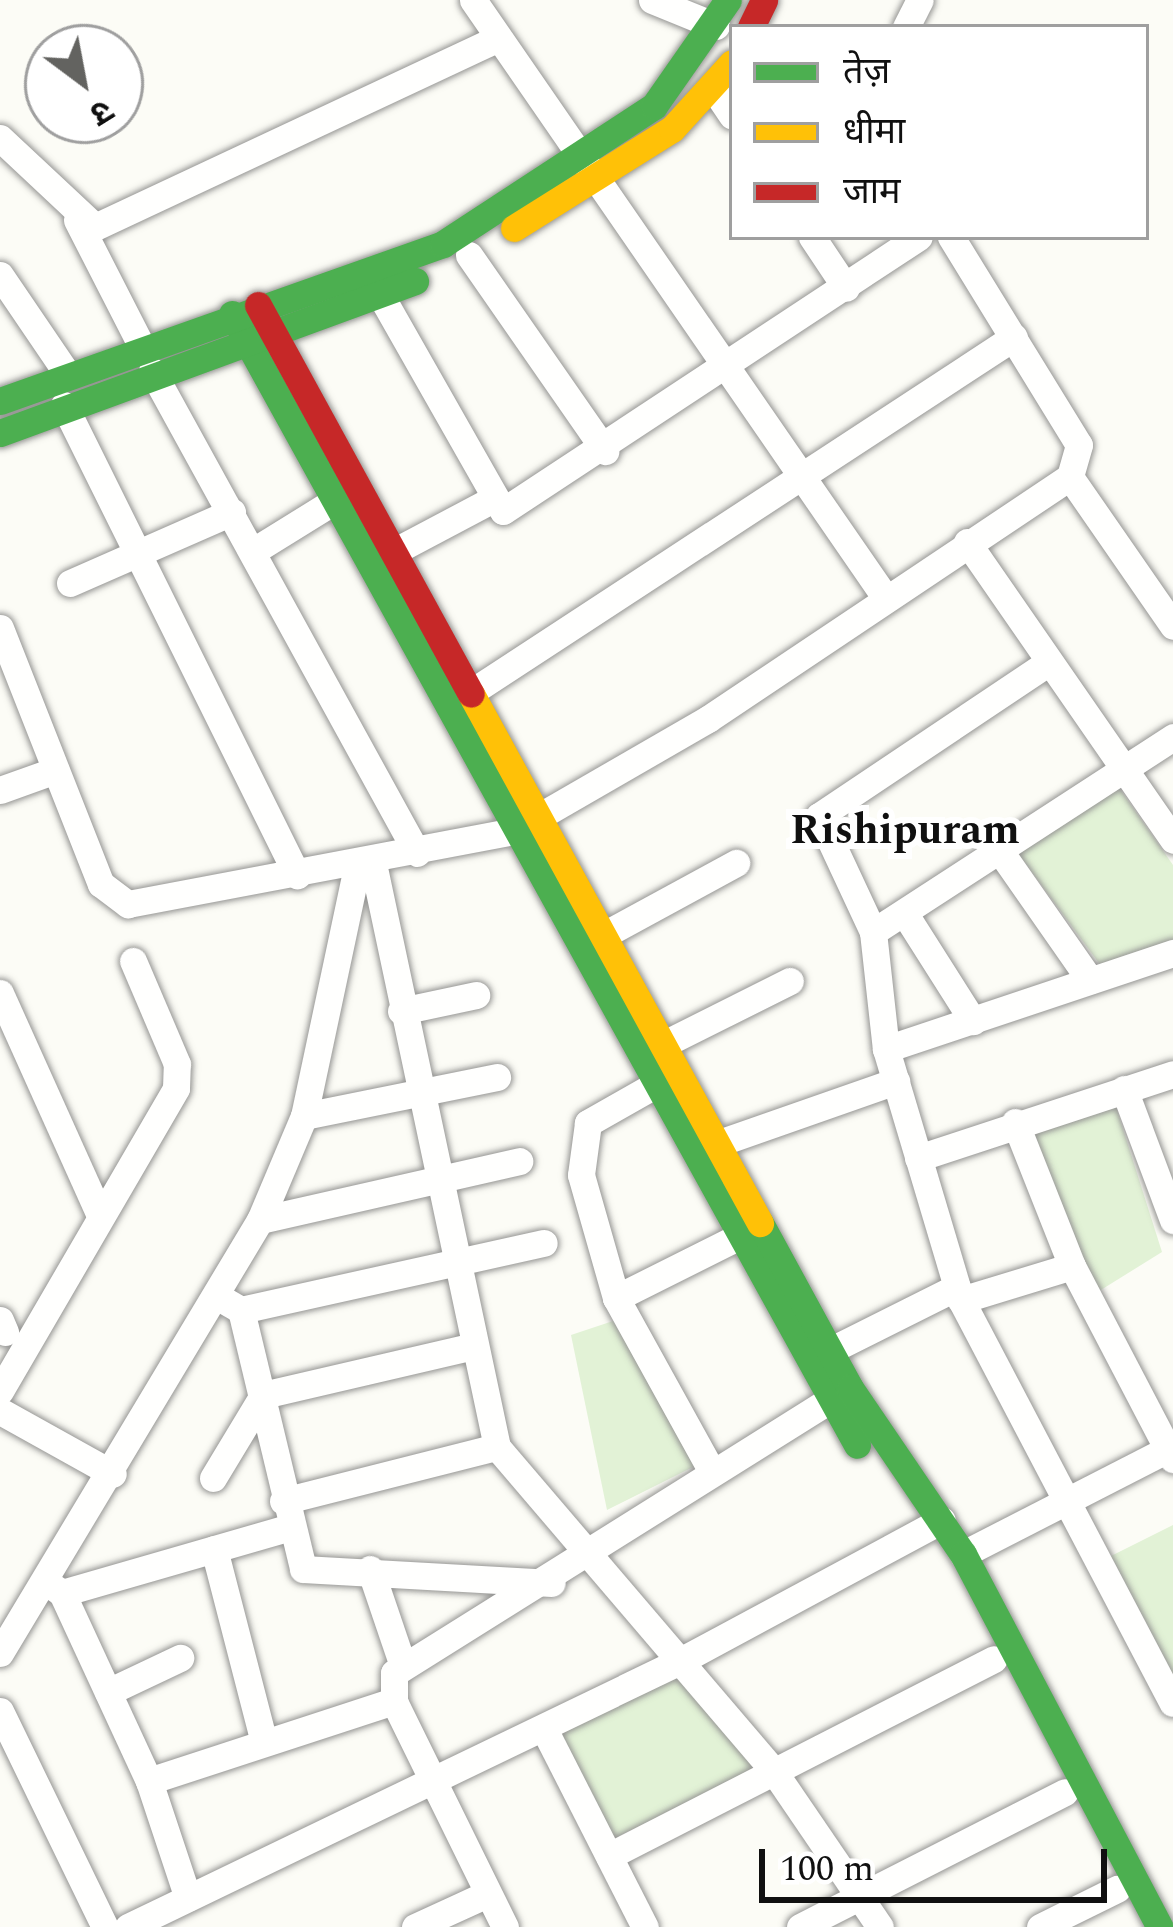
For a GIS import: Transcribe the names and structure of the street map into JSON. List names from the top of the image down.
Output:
{
  "districts": ["Rishipuram"],
  "legend": ["तेज़", "धीमा", "जाम"],
  "scale_bar": "100 m",
  "north": "bottom right"
}
